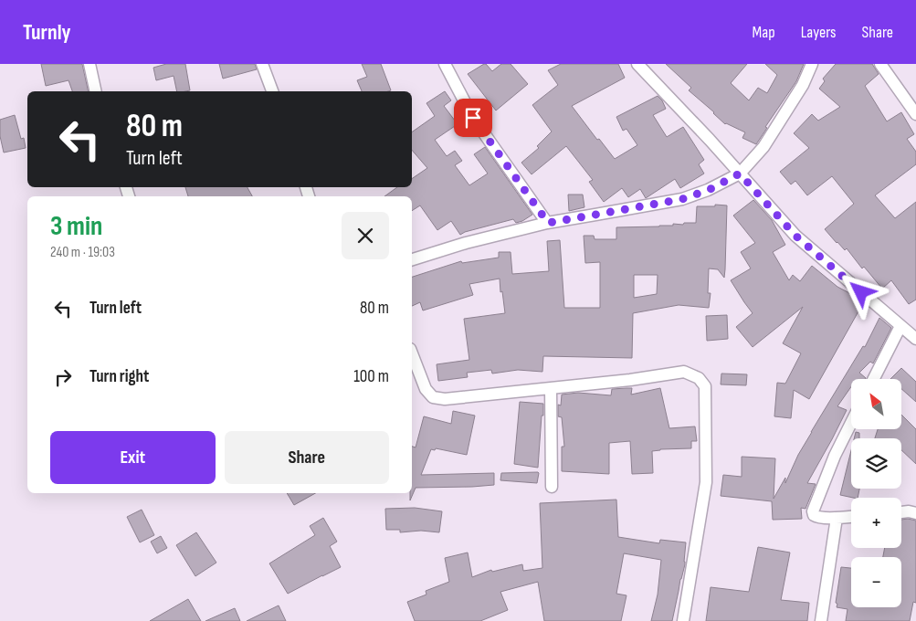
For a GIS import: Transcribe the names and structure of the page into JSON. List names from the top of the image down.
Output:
{
  "north": "top left",
  "page": {
    "header": "Turnly",
    "nav": ["Map", "Layers", "Share"],
    "turn": ["80 m", "Turn left"],
    "heading": ["3 min", "240 m · 19:03"],
    "list": [
      {
        "name": "Turn left",
        "value": "80 m"
      },
      {
        "name": "Turn right",
        "value": "100 m"
      }
    ],
    "map_buttons": ["+", "−"],
    "buttons": ["Exit", "Share"]
  }
}
